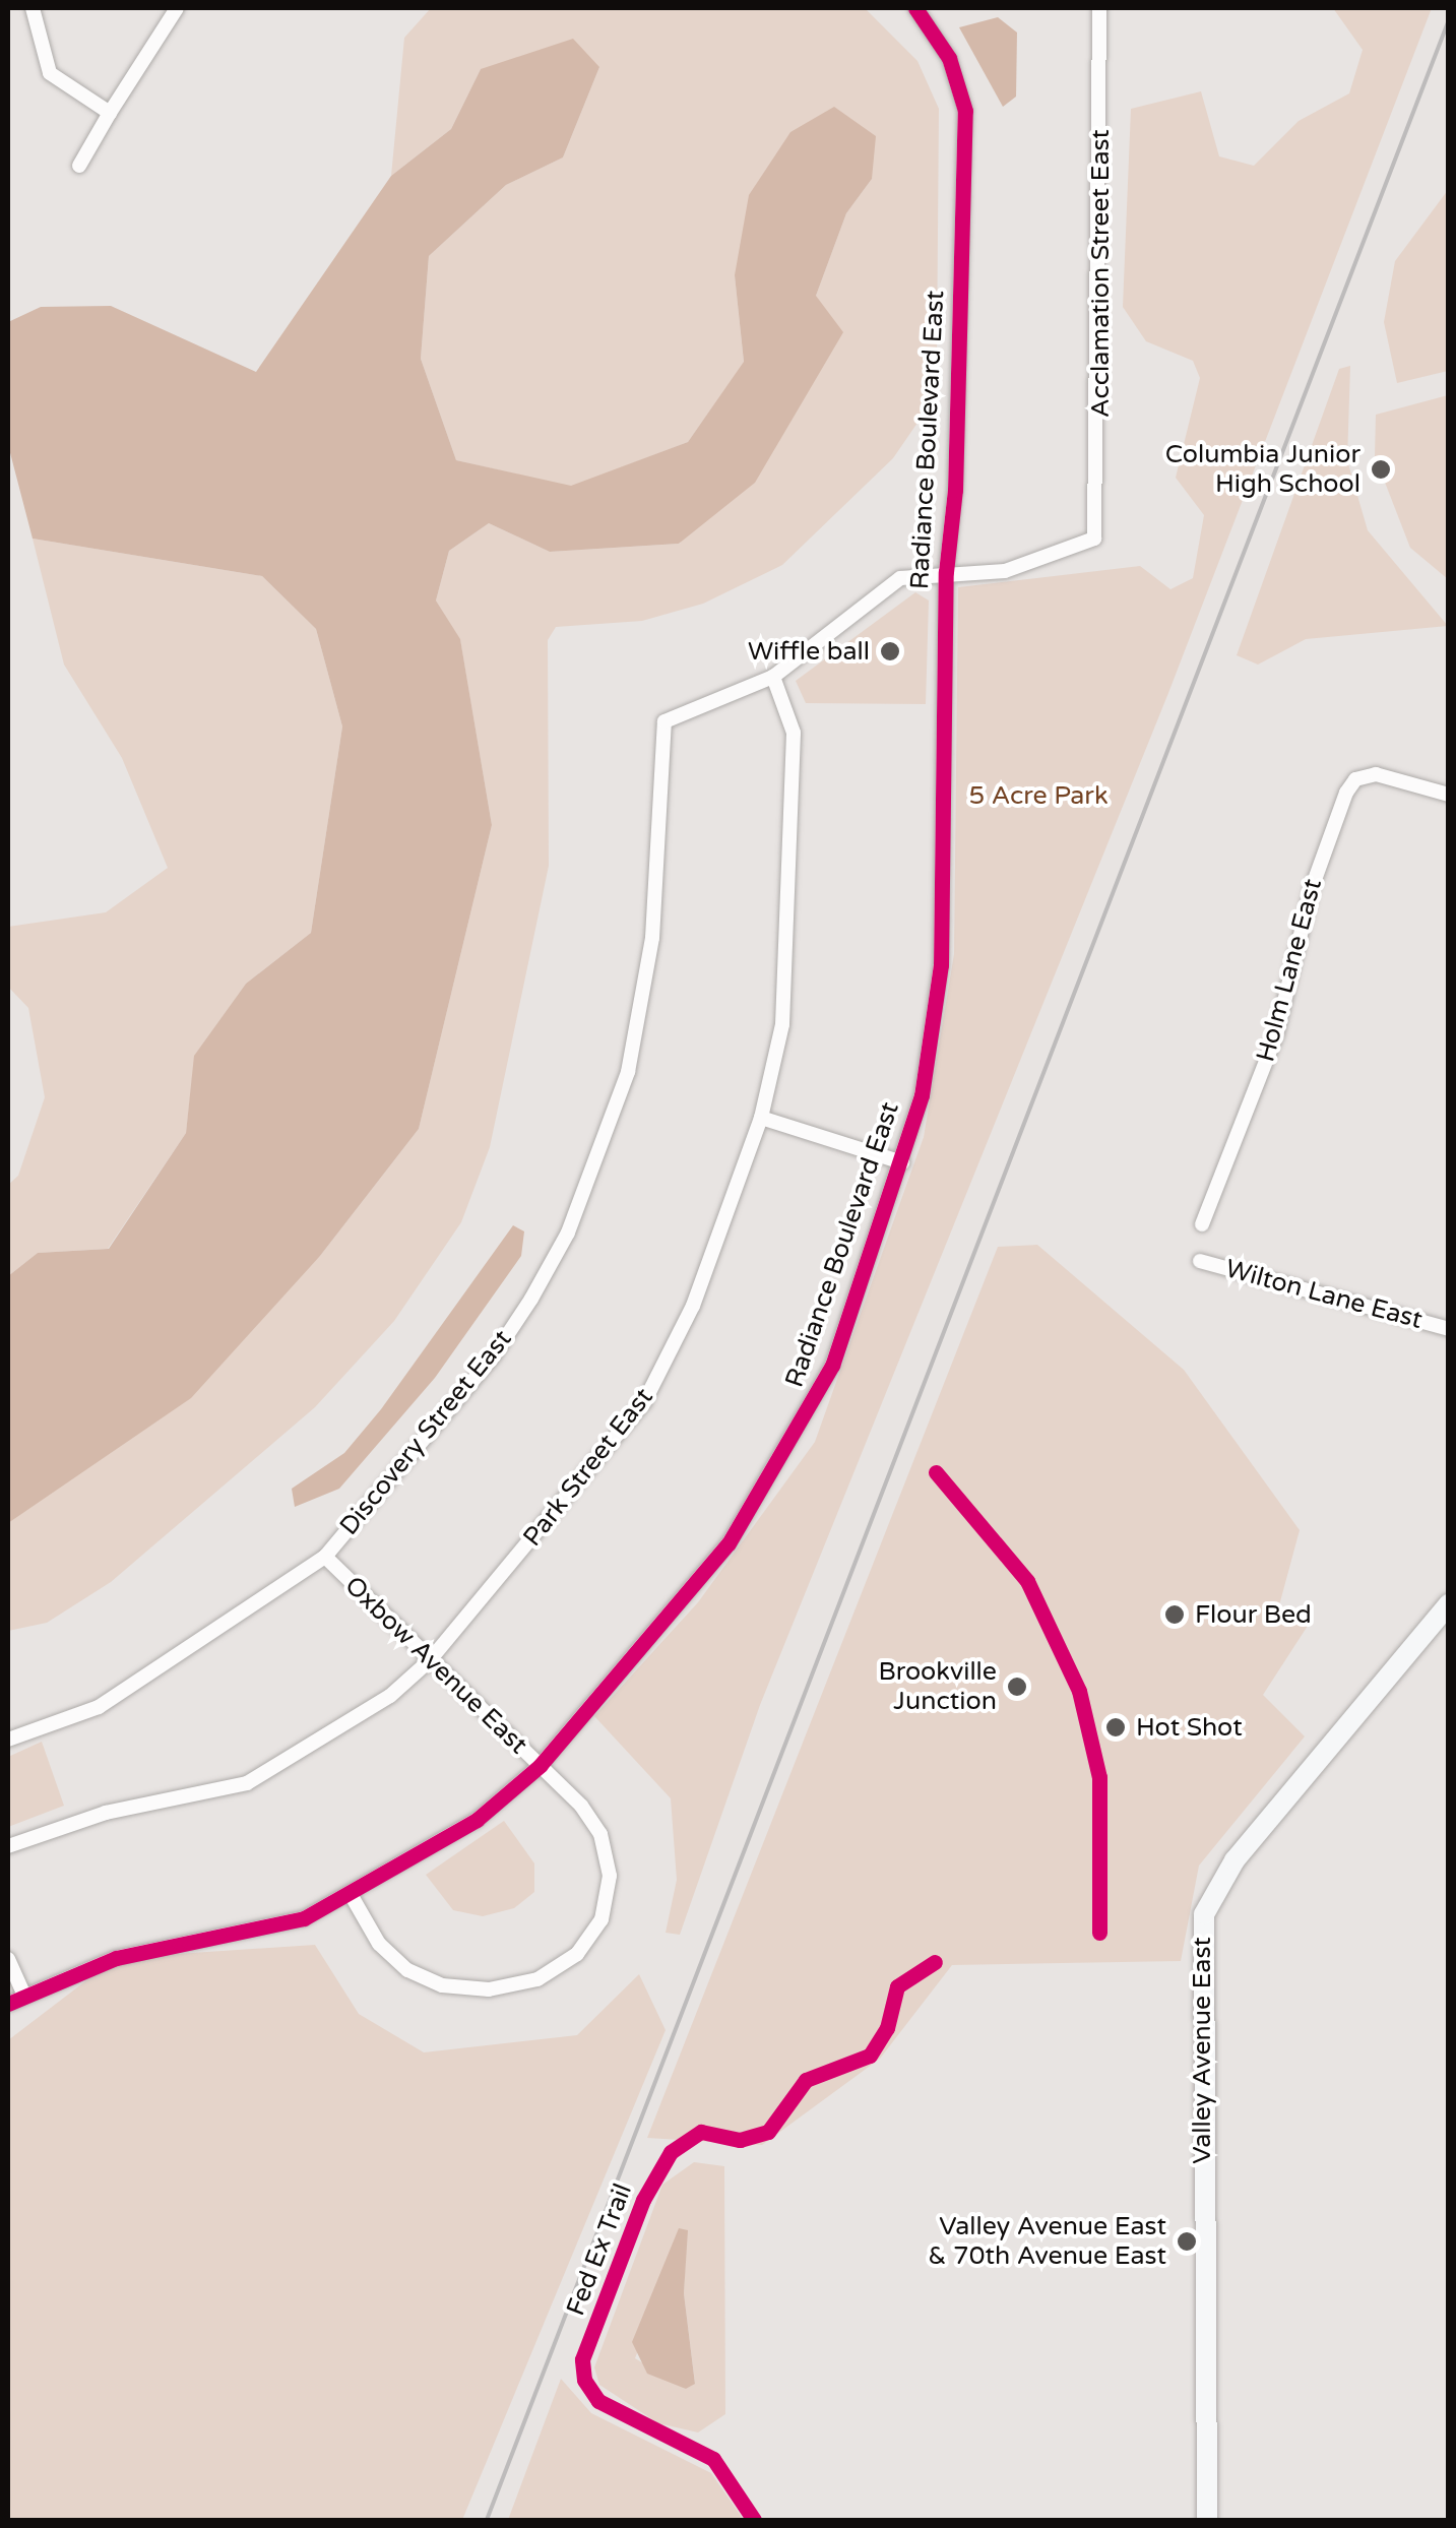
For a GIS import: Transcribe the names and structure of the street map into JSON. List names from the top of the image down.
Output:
{
  "streets": {
    "main road": ["Valley Avenue East"],
    "street": [
      "Acclamation Street East",
      "Radiance Boulevard East",
      "Holm Lane East",
      "Wilton Lane East",
      "Discovery Street East",
      "Park Street East",
      "Oxbow Avenue East"
    ],
    "cycle path": ["Fed Ex Trail"]
  },
  "crossings": [
    ["Acclamation Street East", "Radiance Boulevard East"],
    ["Radiance Boulevard East", "Oxbow Avenue East"],
    ["Discovery Street East", "Park Street East"],
    ["Discovery Street East", "Oxbow Avenue East"],
    ["Park Street East", "Oxbow Avenue East"]
  ],
  "parks": ["5 Acre Park"],
  "places": [
    "Columbia Junior High School",
    "Wiffle ball",
    "Flour Bed",
    "Brookville Junction",
    "Hot Shot",
    "Valley Avenue East & 70th Avenue East"
  ]
}
